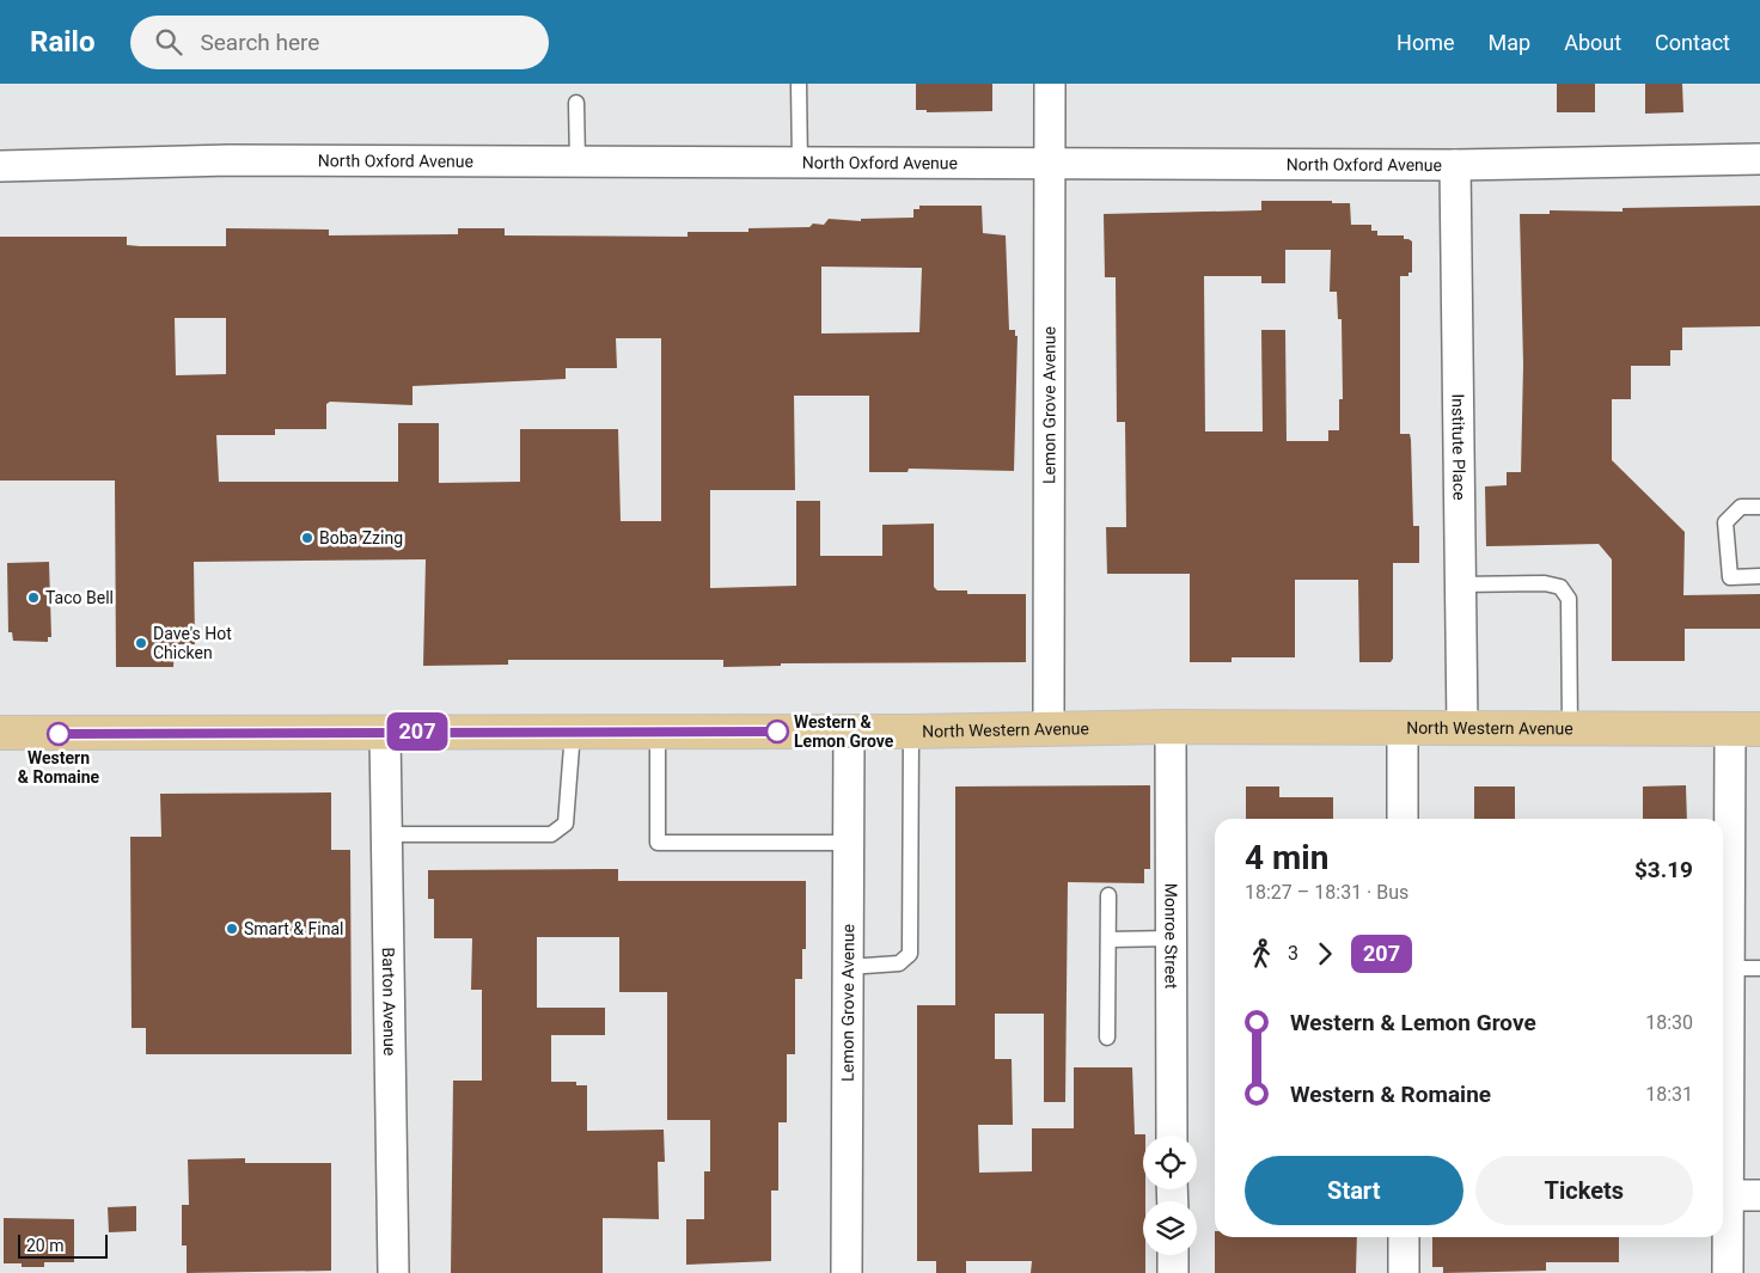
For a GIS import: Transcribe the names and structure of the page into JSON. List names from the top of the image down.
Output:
{
  "streets": {
    "main road": ["North Western Avenue"],
    "street": [
      "North Oxford Avenue",
      "Lemon Grove Avenue",
      "Institute Place",
      "Monroe Street",
      "Barton Avenue"
    ]
  },
  "crossings": [
    ["North Oxford Avenue", "Lemon Grove Avenue"],
    ["North Oxford Avenue", "Institute Place"],
    ["Lemon Grove Avenue", "North Western Avenue"],
    ["Institute Place", "North Western Avenue"],
    ["North Western Avenue", "Monroe Street"],
    ["North Western Avenue", "Barton Avenue"]
  ],
  "places": [
    "Boba Zzing",
    "Taco Bell",
    "Dave's Hot Chicken",
    "Western & Lemon Grove",
    "Western & Romaine",
    "Smart & Final"
  ],
  "lines": ["bus line 207"],
  "scale_bar": "20 m",
  "page": {
    "header": "Railo",
    "search": "Search here",
    "nav": [
      "Home",
      "Map",
      "About",
      "Contact"
    ],
    "on_map": "207",
    "heading": ["4 min", "18:27 – 18:31 · Bus", "$3.19"],
    "legs": ["3", "207"],
    "list": [
      {
        "name": "Western & Lemon Grove",
        "value": "18:30"
      },
      {
        "name": "Western & Romaine",
        "value": "18:31"
      }
    ],
    "buttons": ["Start", "Tickets"],
    "scale": "20 m"
  }
}
